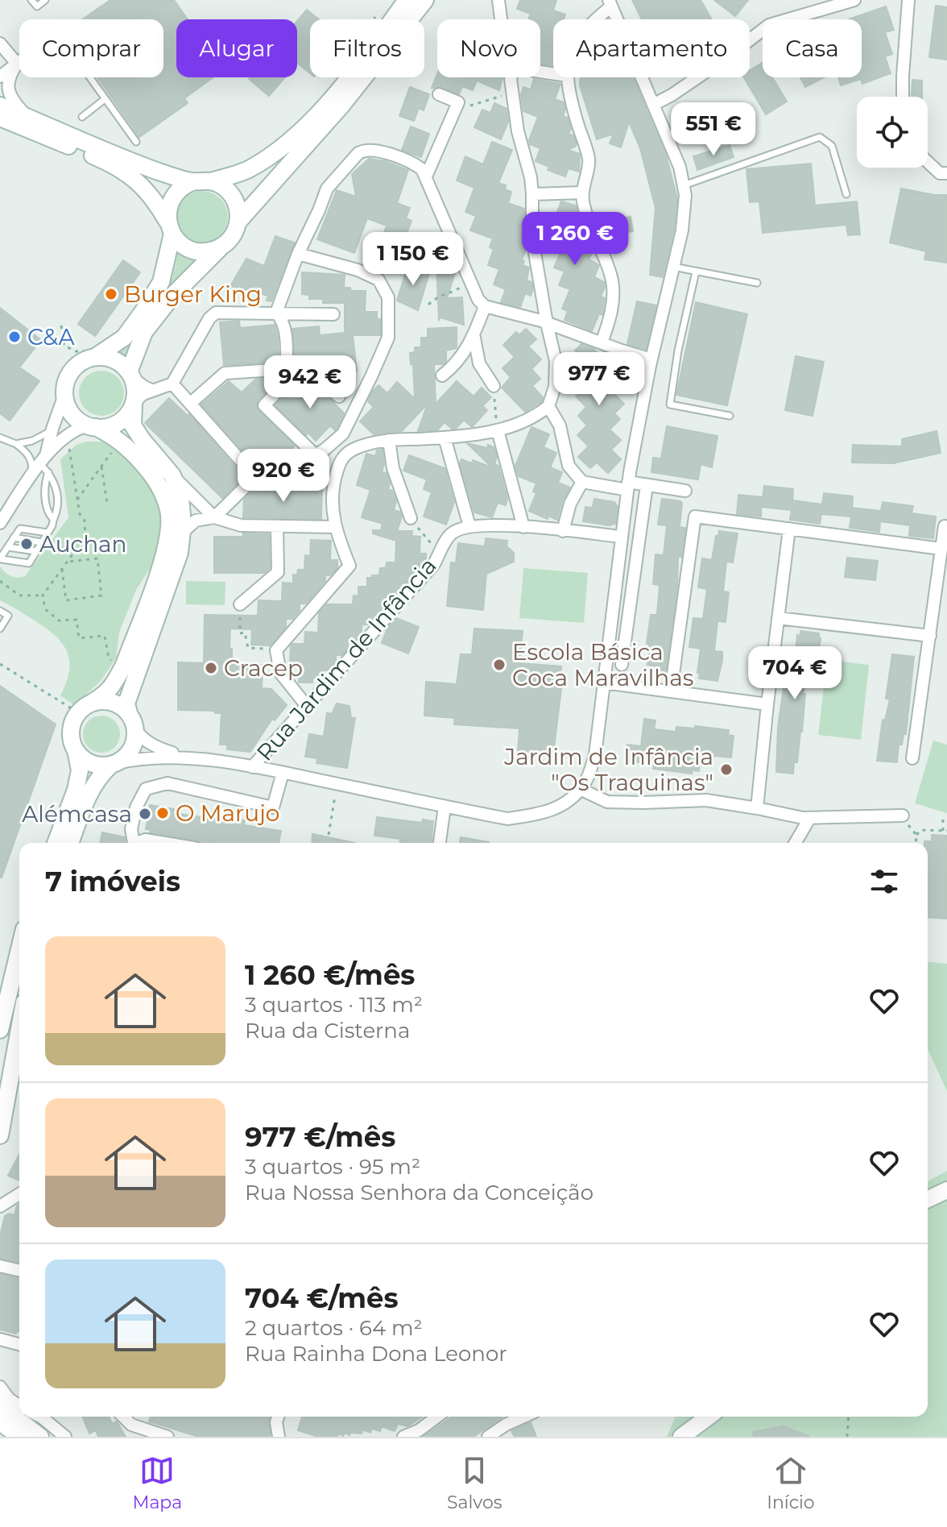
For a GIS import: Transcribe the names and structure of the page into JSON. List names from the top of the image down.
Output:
{
  "streets": {
    "street": ["Rua Jardim de Infância"]
  },
  "places": [
    "Burger King",
    "C&A",
    "Auchan",
    "Escola Básica Coca Maravilhas",
    "Cracep",
    "Jardim de Infância \"Os Traquinas\"",
    "O Marujo",
    "Alémcasa"
  ],
  "page": {
    "chip": [
      "Comprar",
      "Alugar",
      "Filtros",
      "Novo",
      "Apartamento",
      "Casa"
    ],
    "price": [
      "551 €",
      "1 260 €",
      "1 150 €",
      "977 €",
      "942 €",
      "920 €",
      "704 €"
    ],
    "heading": "7 imóveis",
    "list": [
      {
        "name": "1 260 €/mês",
        "note": "3 quartos · 113 m² · Rua da Cisterna"
      },
      {
        "name": "977 €/mês",
        "note": "3 quartos · 95 m² · Rua Nossa Senhora da Conceição"
      },
      {
        "name": "704 €/mês",
        "note": "2 quartos · 64 m² · Rua Rainha Dona Leonor"
      }
    ],
    "tabs": ["Mapa", "Salvos", "Início"]
  }
}
